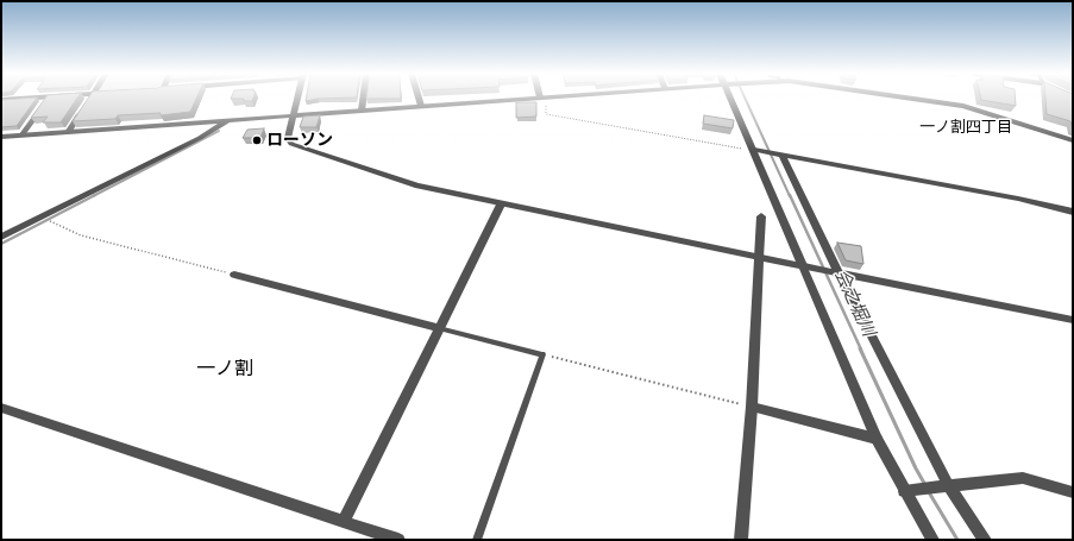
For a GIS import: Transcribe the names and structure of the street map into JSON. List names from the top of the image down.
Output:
{
  "districts": ["一ノ割四丁目", "一ノ割"],
  "water": ["会之堀川"],
  "places": ["ローソン"]
}
